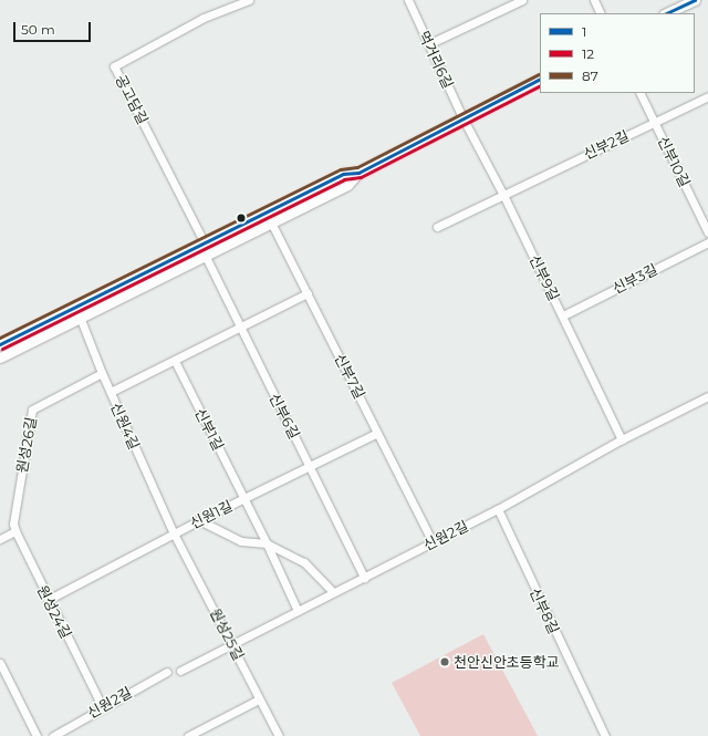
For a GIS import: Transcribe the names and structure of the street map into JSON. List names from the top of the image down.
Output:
{
  "streets": {
    "street": [
      "먹거리6길",
      "공고담길",
      "신부2길",
      "신부10길",
      "신부9길",
      "신부3길",
      "신부7길",
      "신부6길",
      "신원4길",
      "신부1길",
      "원성26길",
      "신원1길",
      "신원2길",
      "신부8길",
      "원성24길",
      "원성25길"
    ]
  },
  "crossings": [
    ["먹거리6길", "신부9길"],
    ["신부2길", "신부10길"],
    ["신부2길", "신부9길"],
    ["신부9길", "신부3길"],
    ["신부9길", "신원2길"],
    ["신부7길", "신원1길"],
    ["신부7길", "신원2길"],
    ["신부6길", "신원1길"],
    ["신부6길", "신원2길"],
    ["신원4길", "원성26길"],
    ["신원4길", "신원1길"],
    ["신원4길", "원성25길"],
    ["신부1길", "신원1길"],
    ["원성26길", "원성24길"],
    ["신원1길", "원성24길"],
    ["신원1길", "원성25길"],
    ["신원2길", "신부8길"],
    ["신원2길", "원성24길"],
    ["신원2길", "원성25길"]
  ],
  "places": ["천안신안초등학교"],
  "lines": ["transit line 1", "transit line 87", "transit line 12"],
  "legend": ["1", "12", "87"],
  "scale_bar": "50 m"
}
